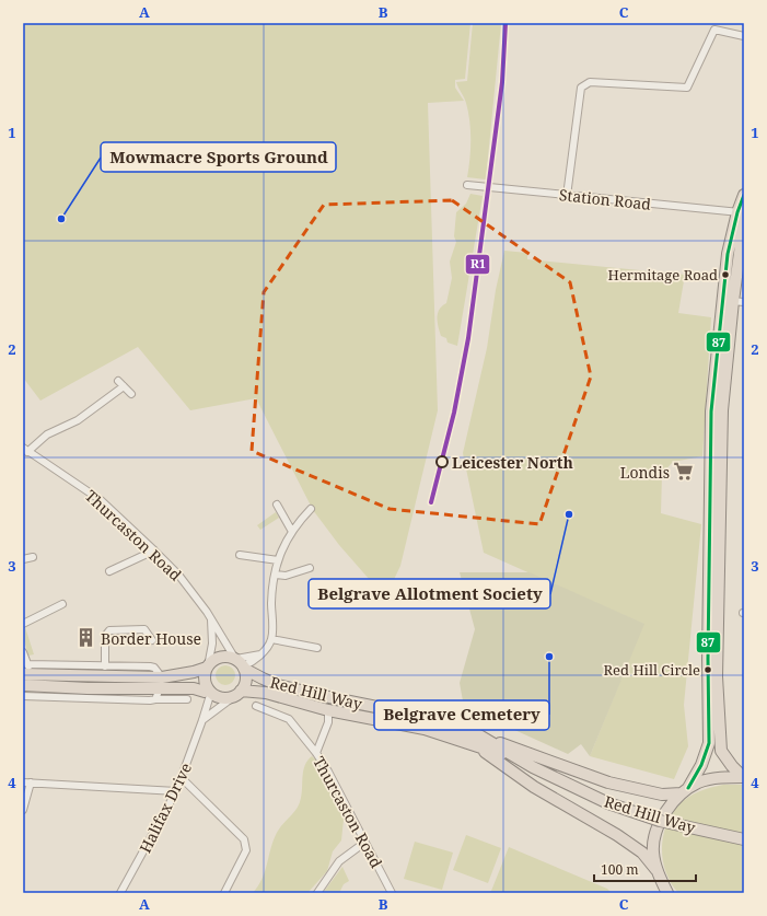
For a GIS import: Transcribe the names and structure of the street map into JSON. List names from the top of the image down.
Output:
{
  "streets": {
    "highway": ["Red Hill Way"],
    "street": ["Station Road", "Thurcaston Road", "Halifax Drive"]
  },
  "crossings": [
    ["Thurcaston Road", "Red Hill Way"],
    ["Thurcaston Road", "Halifax Drive"],
    ["Red Hill Way", "Halifax Drive"]
  ],
  "places": {
    "other": [
      "Mowmacre Sports Ground",
      "Hermitage Road",
      "Leicester North",
      "Belgrave Allotment Society",
      "Belgrave Cemetery",
      "Red Hill Circle"
    ],
    "supermarket": ["Londis"],
    "building": ["Border House"]
  },
  "lines": ["transit line R1", "transit line 87"],
  "scale_bar": "100 m",
  "grid": {
    "columns": ["A", "B", "C"],
    "rows": [
      "1",
      "2",
      "3",
      "4"
    ]
  }
}
